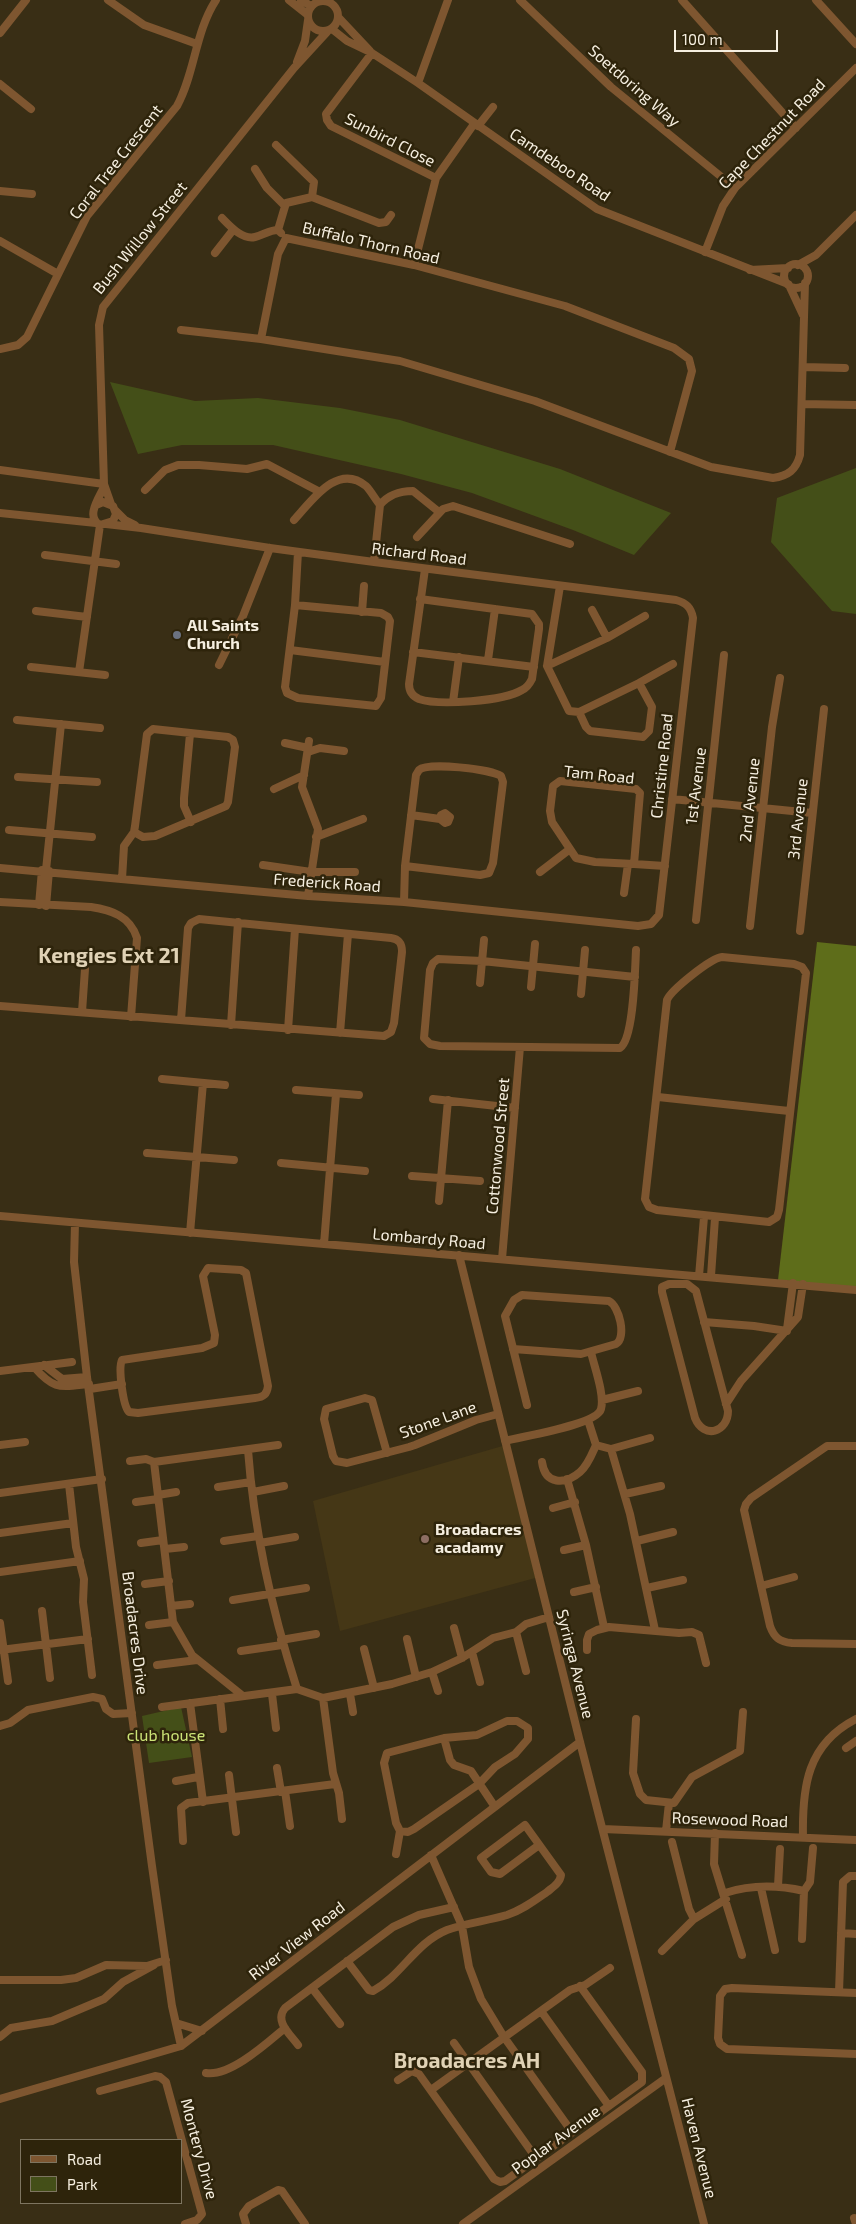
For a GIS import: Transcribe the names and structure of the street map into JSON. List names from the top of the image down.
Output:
{
  "streets": {
    "street": [
      "Soetdoring Way",
      "Cape Chestnut Road",
      "Sunbird Close",
      "Coral Tree Crescent",
      "Camdeboo Road",
      "Bush Willow Street",
      "Buffalo Thorn Road",
      "Richard Road",
      "Christine Road",
      "Tam Road",
      "1st Avenue",
      "2nd Avenue",
      "3rd Avenue",
      "Frederick Road",
      "Cottonwood Street",
      "Lombardy Road",
      "Stone Lane",
      "Broadacres Drive",
      "Syringa Avenue",
      "Rosewood Road",
      "River View Road",
      "Poplar Avenue",
      "Haven Avenue",
      "Montery Drive"
    ]
  },
  "crossings": [
    ["Soetdoring Way", "Cape Chestnut Road"],
    ["Cape Chestnut Road", "Camdeboo Road"],
    ["Sunbird Close", "Camdeboo Road"],
    ["Camdeboo Road", "Bush Willow Street"],
    ["Bush Willow Street", "Richard Road"],
    ["Richard Road", "Christine Road"],
    ["Christine Road", "Tam Road"],
    ["Christine Road", "Frederick Road"],
    ["Cottonwood Street", "Lombardy Road"],
    ["Lombardy Road", "Broadacres Drive"],
    ["Lombardy Road", "Syringa Avenue"],
    ["Stone Lane", "Syringa Avenue"],
    ["Broadacres Drive", "River View Road"],
    ["Syringa Avenue", "Rosewood Road"],
    ["Syringa Avenue", "River View Road"],
    ["Syringa Avenue", "Poplar Avenue"],
    ["Syringa Avenue", "Haven Avenue"],
    ["Poplar Avenue", "Haven Avenue"]
  ],
  "districts": ["Kengies Ext 21", "Broadacres AH"],
  "parks": ["club house"],
  "places": ["All Saints Church", "Broadacres acadamy"],
  "legend": ["Road", "Park"],
  "scale_bar": "100 m"
}
